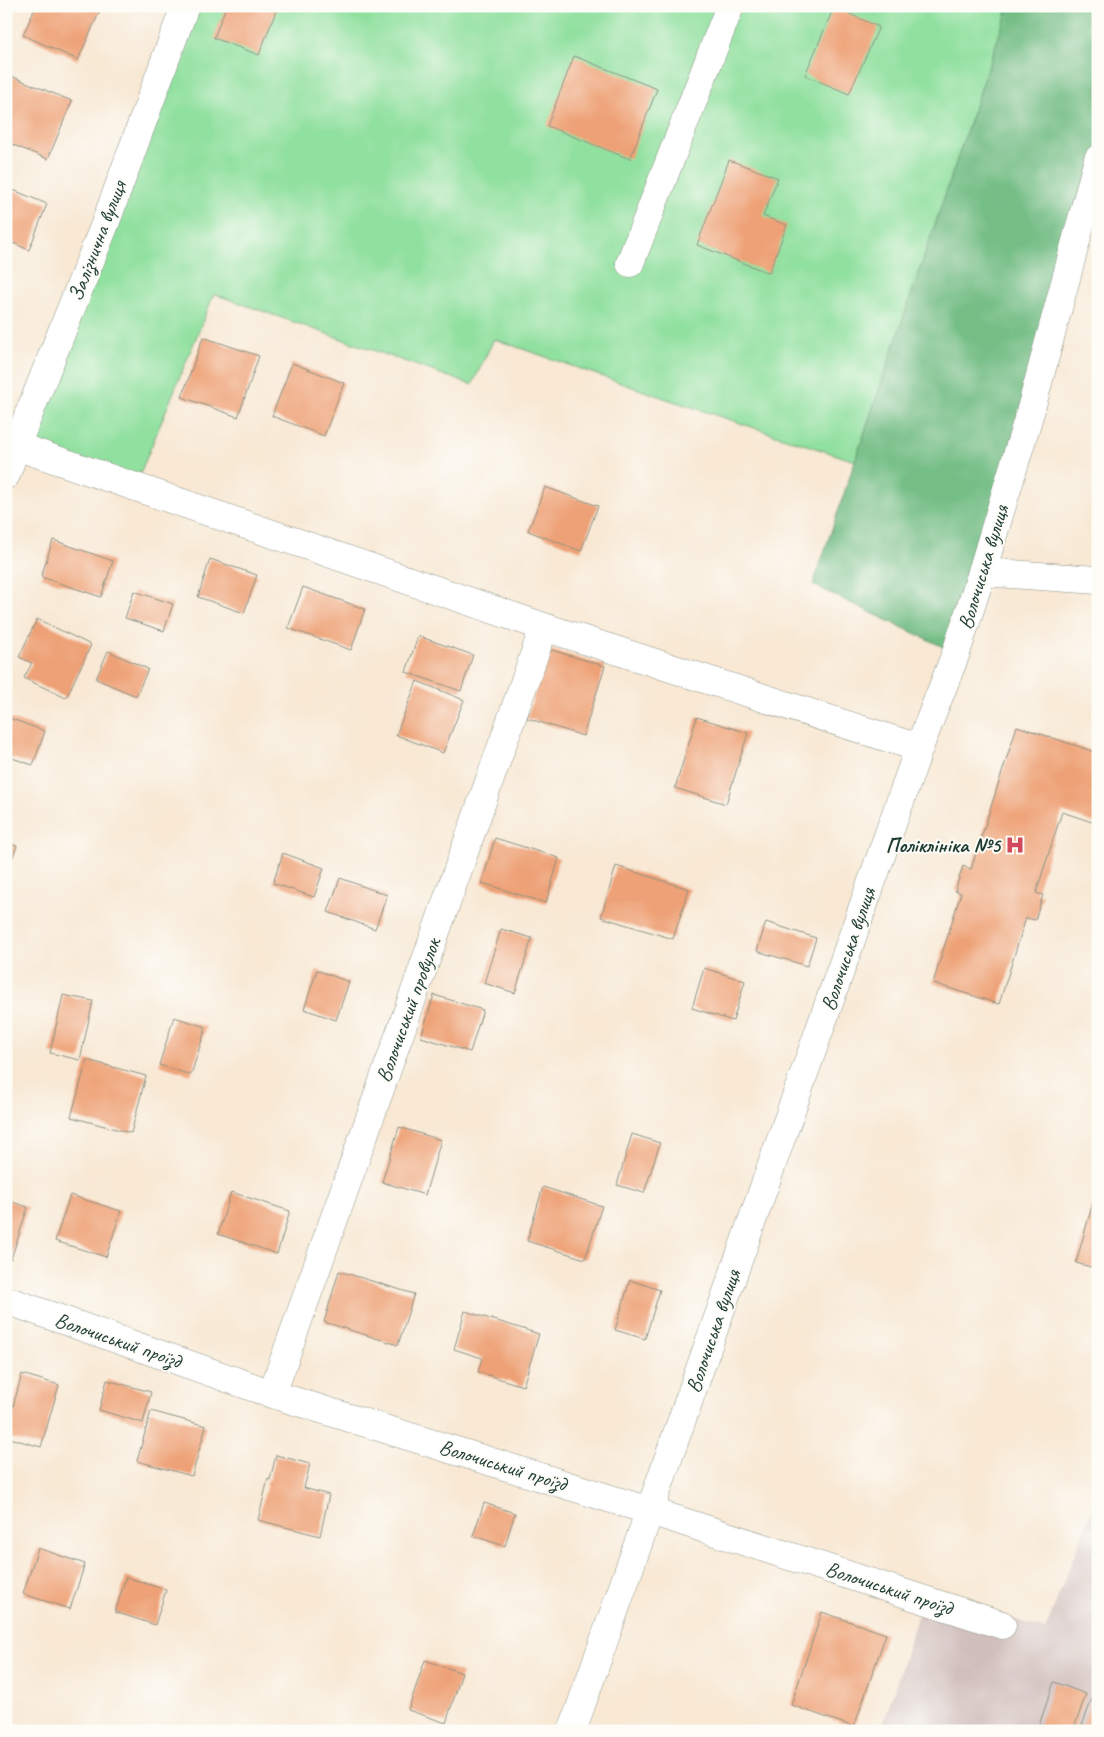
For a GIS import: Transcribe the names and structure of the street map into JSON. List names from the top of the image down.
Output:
{
  "streets": {
    "street": [
      "Залізнична вулиця",
      "Волочиська вулиця",
      "Волочиський провулок",
      "Волочиський проїзд"
    ]
  },
  "crossings": [
    ["Волочиська вулиця", "Волочиський проїзд"],
    ["Волочиський провулок", "Волочиський проїзд"]
  ],
  "places": {
    "hospital": ["Поліклініка №5"]
  }
}
